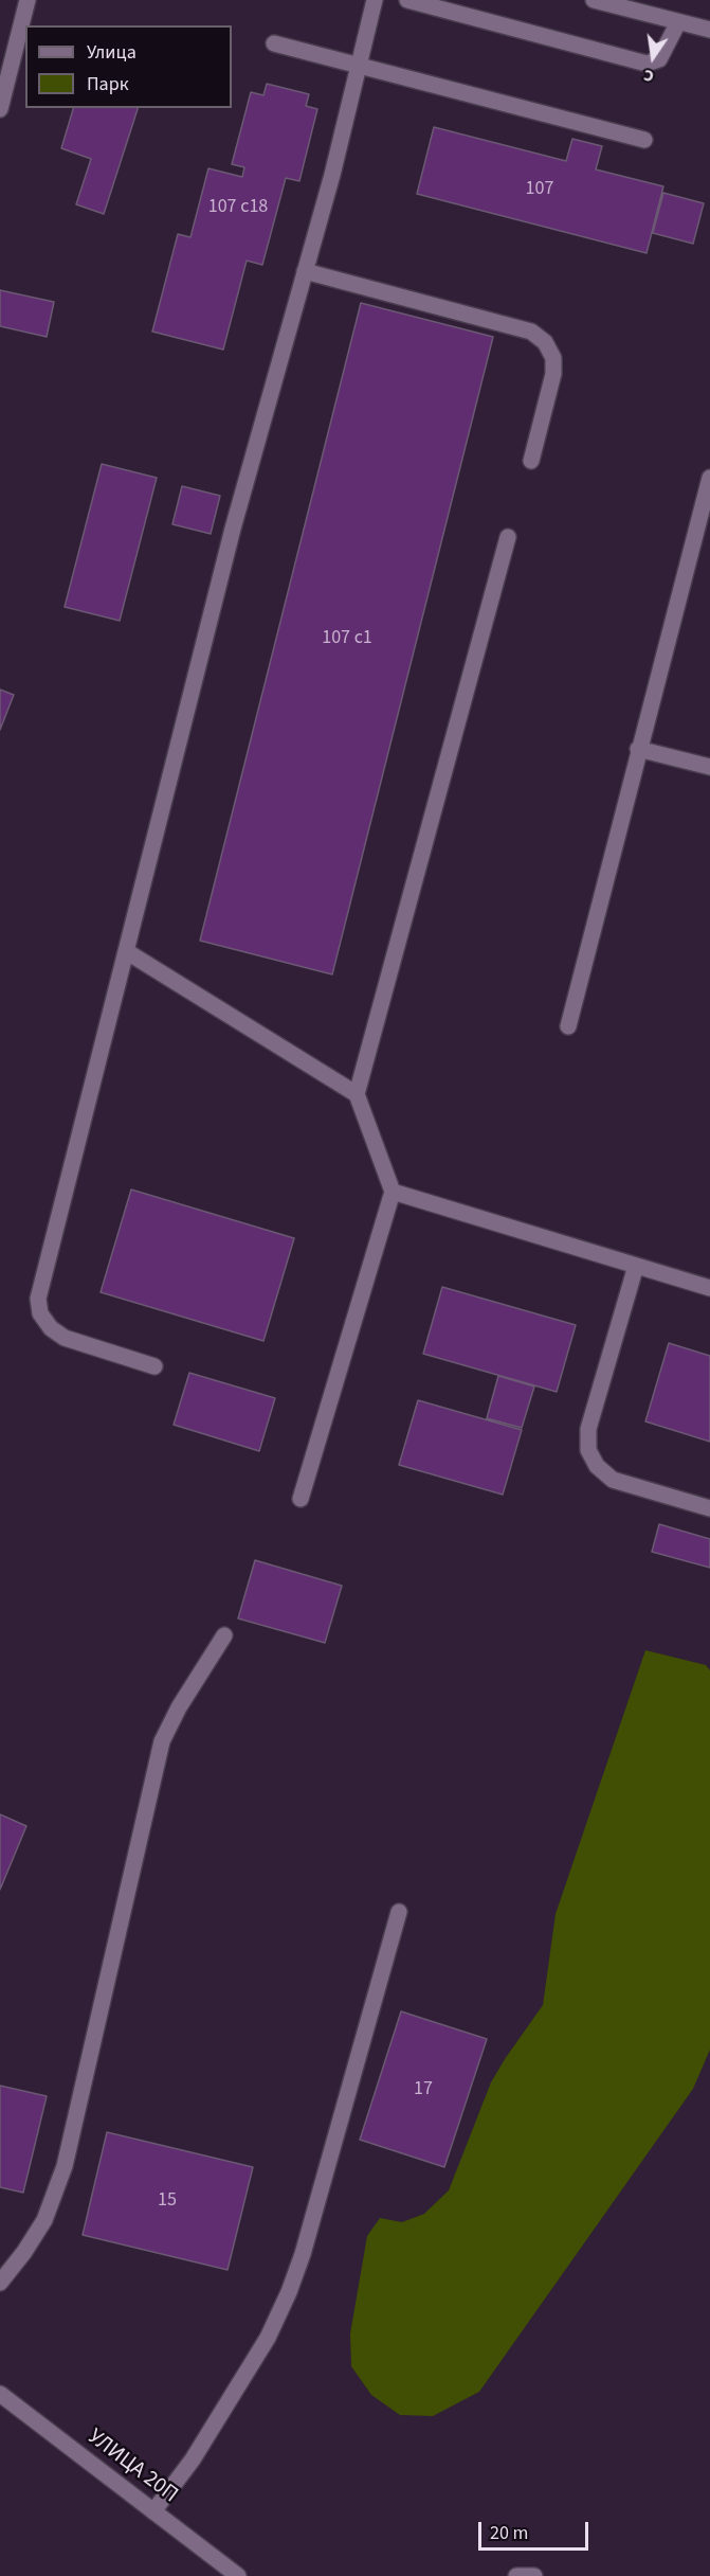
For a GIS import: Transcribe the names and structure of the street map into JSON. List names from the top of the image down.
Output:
{
  "streets": {
    "street": ["УЛИЦА 20П"]
  },
  "house_numbers": [
    "107",
    "107 с18",
    "107 с1",
    "17",
    "15"
  ],
  "legend": ["Улица", "Парк"],
  "scale_bar": "20 m",
  "north": "bottom"
}
